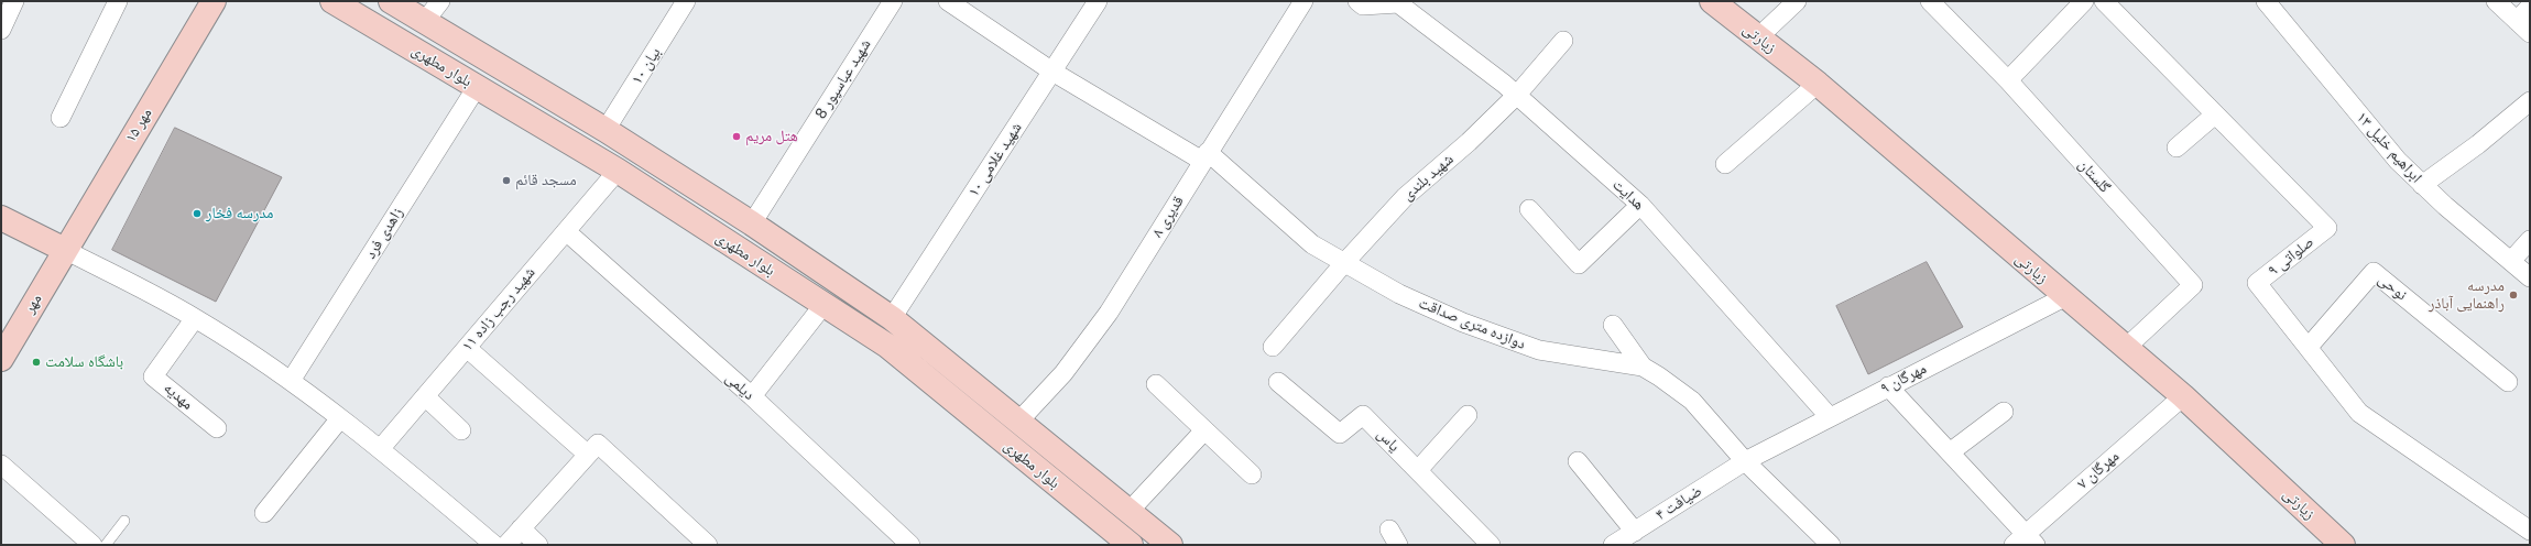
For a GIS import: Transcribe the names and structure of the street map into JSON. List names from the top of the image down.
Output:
{
  "streets": {
    "main road": [
      "زیارتی",
      "بلوار مطهری",
      "مهر ۱۵",
      "مهر"
    ],
    "street": [
      "بیان ۱۰",
      "شهید عباسپور 8",
      "ابراهیم خلیل ۱۳",
      "شهید غلامی ۱۰",
      "گلستان",
      "شهید بلندی",
      "هدایت",
      "قدیری ۸",
      "زاهدی فرد",
      "صلواتی ۹",
      "نوحی",
      "شهید رجب زاده ۱۱",
      "دوازده متری صداقت",
      "مهرگان ۹",
      "دیلمی",
      "مهدیه",
      "یاس",
      "مهرگان ۷",
      "ضیافت ۴"
    ]
  },
  "crossings": [
    ["زیارتی", "گلستان"],
    ["زیارتی", "مهرگان ۹"],
    ["زیارتی", "مهرگان ۷"],
    ["بلوار مطهری", "بیان ۱۰"],
    ["بلوار مطهری", "شهید عباسپور 8"],
    ["بلوار مطهری", "شهید غلامی ۱۰"],
    ["بلوار مطهری", "قدیری ۸"],
    ["بلوار مطهری", "زاهدی فرد"],
    ["بلوار مطهری", "شهید رجب زاده ۱۱"],
    ["مهر ۱۵", "مهر"],
    ["شهید غلامی ۱۰", "دوازده متری صداقت"],
    ["شهید بلندی", "هدایت"],
    ["شهید بلندی", "دوازده متری صداقت"],
    ["هدایت", "مهرگان ۹"],
    ["قدیری ۸", "دوازده متری صداقت"],
    ["صلواتی ۹", "نوحی"],
    ["شهید رجب زاده ۱۱", "دیلمی"],
    ["دوازده متری صداقت", "مهرگان ۹"],
    ["دوازده متری صداقت", "ضیافت ۴"],
    ["مهرگان ۹", "ضیافت ۴"]
  ],
  "places": [
    "هتل مریم",
    "مسجد قائم",
    "مدرسه فخار",
    "مدرسه راهنمایی آباذر",
    "باشگاه سلامت"
  ]
}
